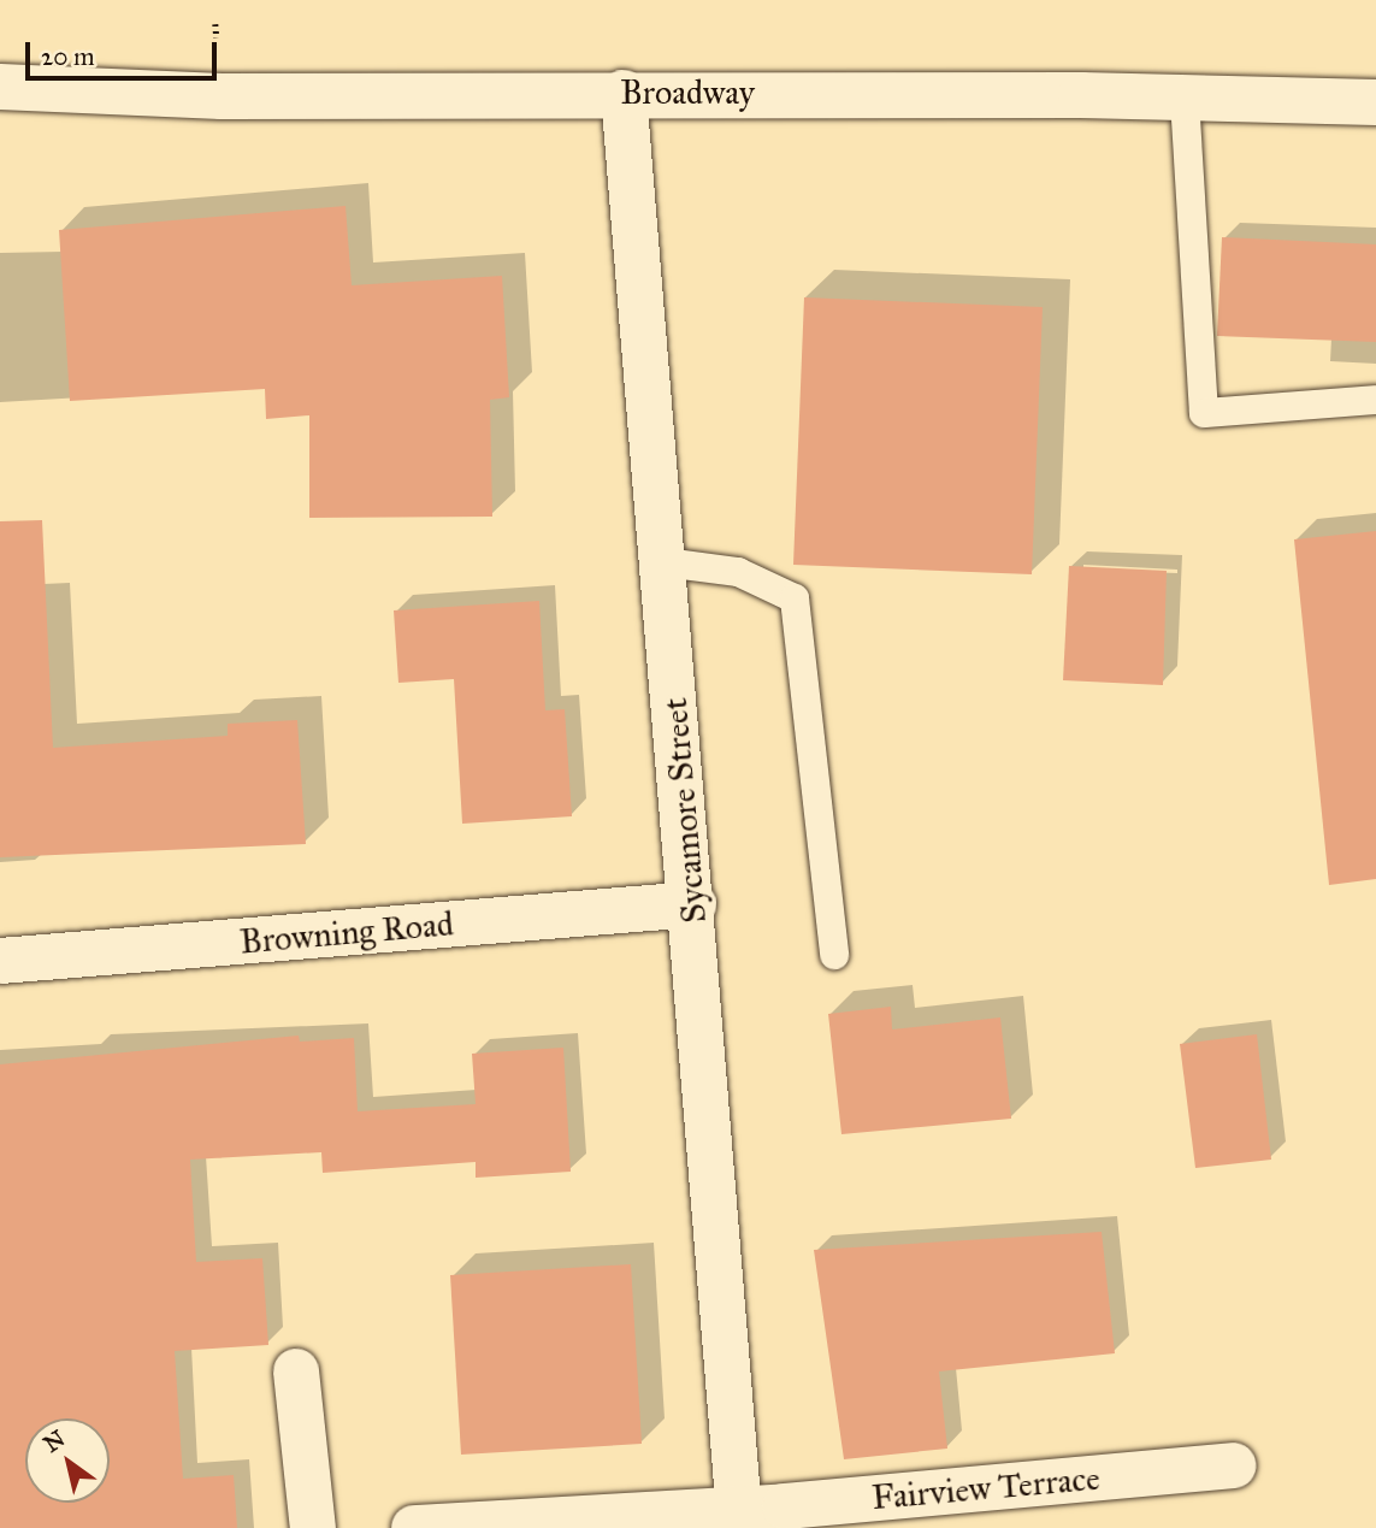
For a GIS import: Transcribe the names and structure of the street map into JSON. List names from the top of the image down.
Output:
{
  "streets": {
    "street": [
      "Broadway",
      "Sycamore Street",
      "Browning Road",
      "Fairview Terrace"
    ]
  },
  "crossings": [
    ["Broadway", "Sycamore Street"],
    ["Sycamore Street", "Browning Road"],
    ["Sycamore Street", "Fairview Terrace"]
  ],
  "scale_bar": "20 m",
  "north": "top left"
}
